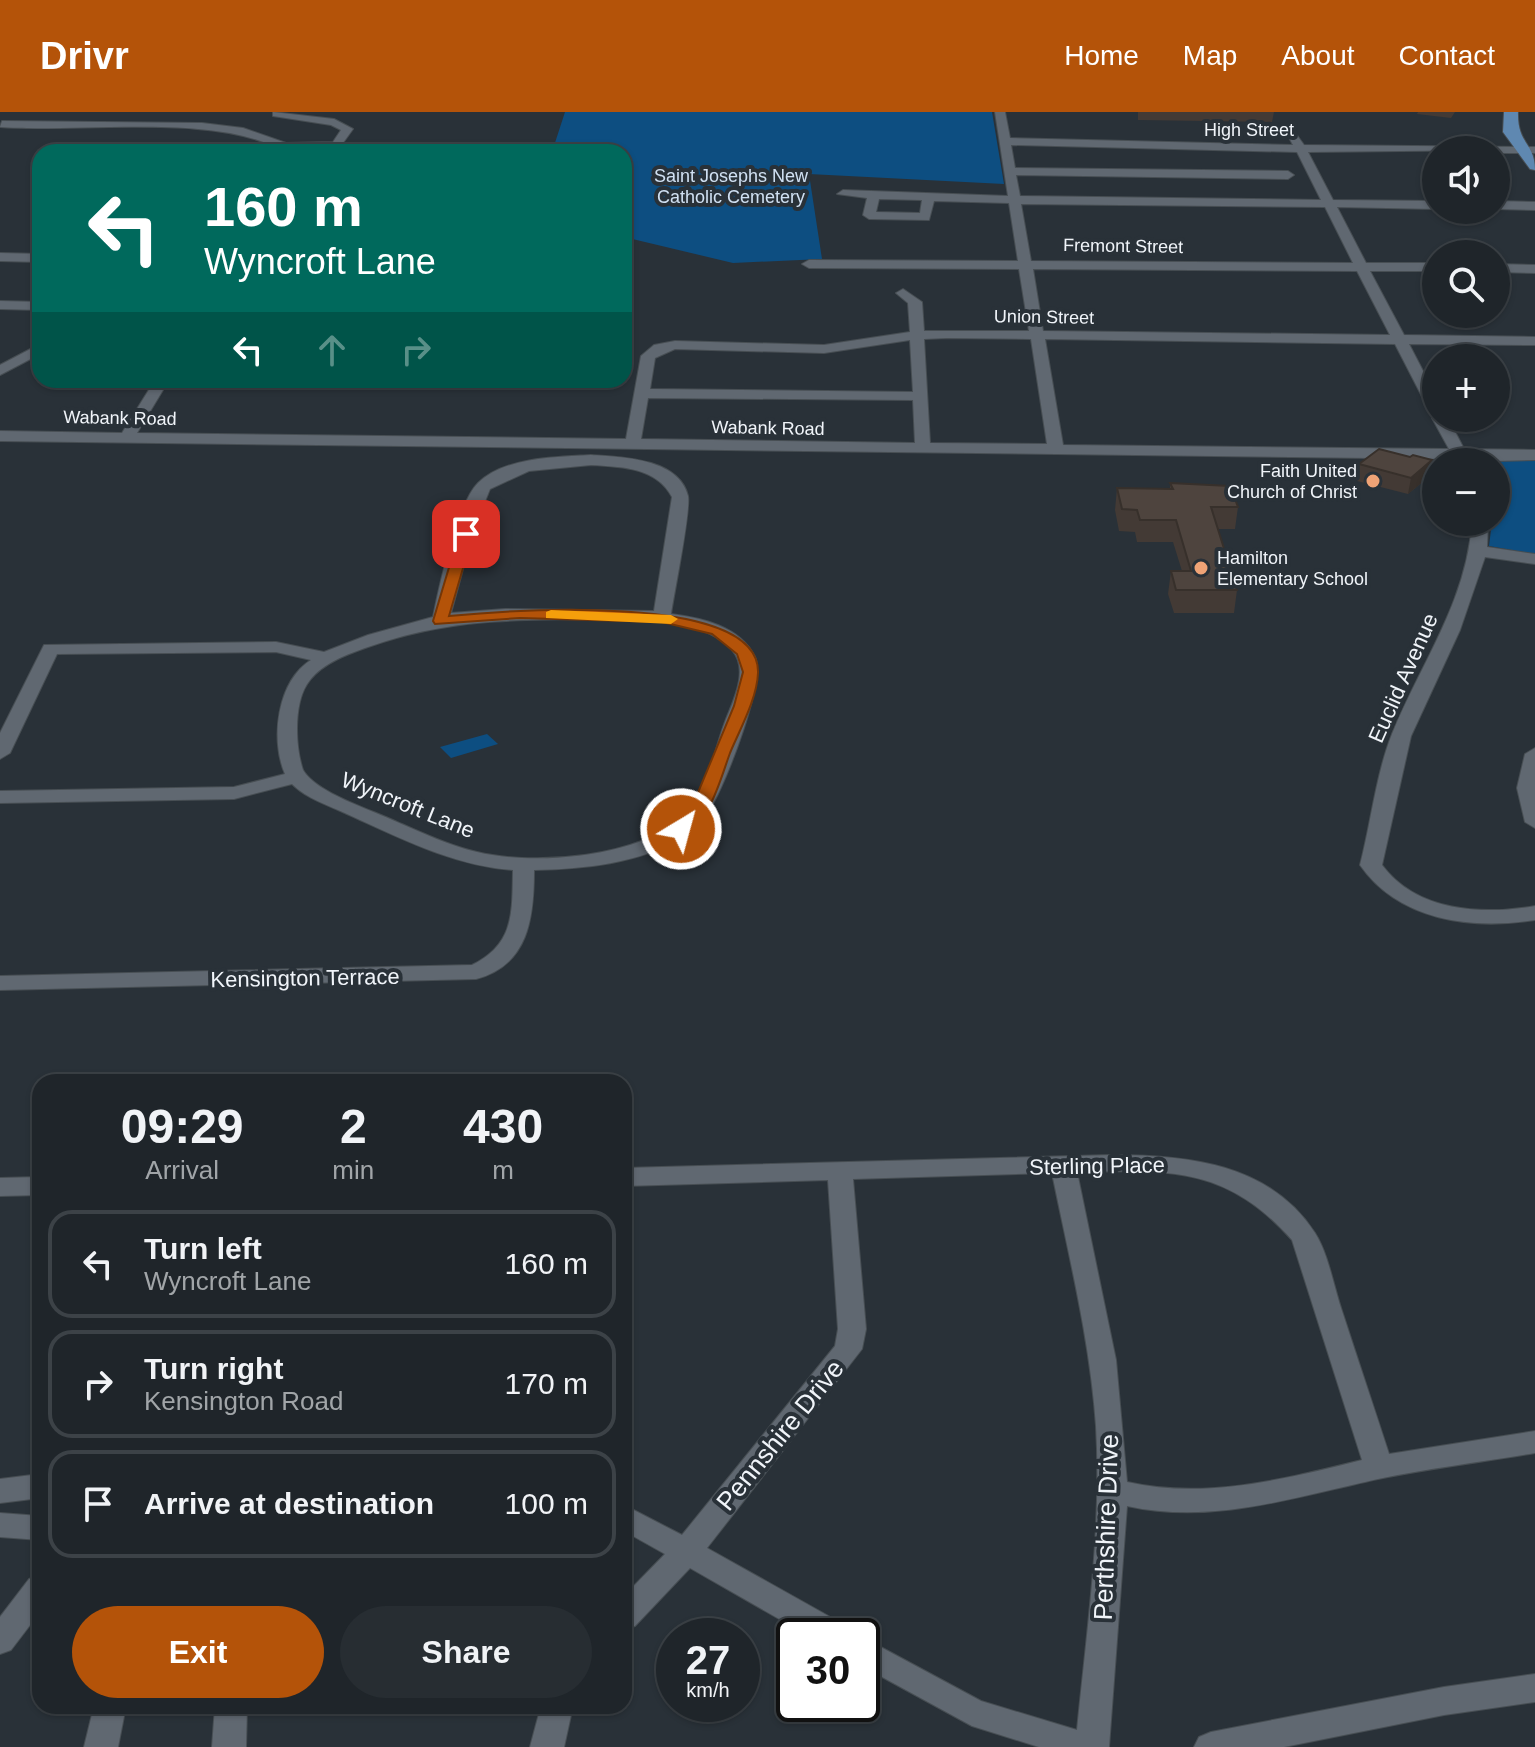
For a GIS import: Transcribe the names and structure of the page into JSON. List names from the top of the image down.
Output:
{
  "streets": {
    "street": [
      "High Street",
      "Fremont Street",
      "Union Street",
      "Wabank Road",
      "Euclid Avenue",
      "Wyncroft Lane",
      "Kensington Terrace",
      "Sterling Place",
      "Pennshire Drive",
      "Perthshire Drive"
    ]
  },
  "crossings": [
    ["Union Street", "Wabank Road"],
    ["Wyncroft Lane", "Kensington Terrace"],
    ["Sterling Place", "Pennshire Drive"],
    ["Sterling Place", "Perthshire Drive"]
  ],
  "parks": ["Saint Josephs New Catholic Cemetery"],
  "places": ["Faith United Church of Christ", "Hamilton Elementary School"],
  "page": {
    "header": "Drivr",
    "nav": [
      "Home",
      "Map",
      "About",
      "Contact"
    ],
    "map_buttons": ["+", "−"],
    "turn": ["160 m", "Wyncroft Lane"],
    "eta": [
      "09:29",
      "Arrival",
      "2",
      "min",
      "430",
      "m"
    ],
    "list": [
      {
        "name": "Turn left",
        "note": "Wyncroft Lane",
        "value": "160 m"
      },
      {
        "name": "Turn right",
        "note": "Kensington Road",
        "value": "170 m"
      },
      {
        "name": "Arrive at destination",
        "value": "100 m"
      }
    ],
    "buttons": ["Exit", "Share"],
    "speed": "27 km/h",
    "limit": "30"
  }
}
